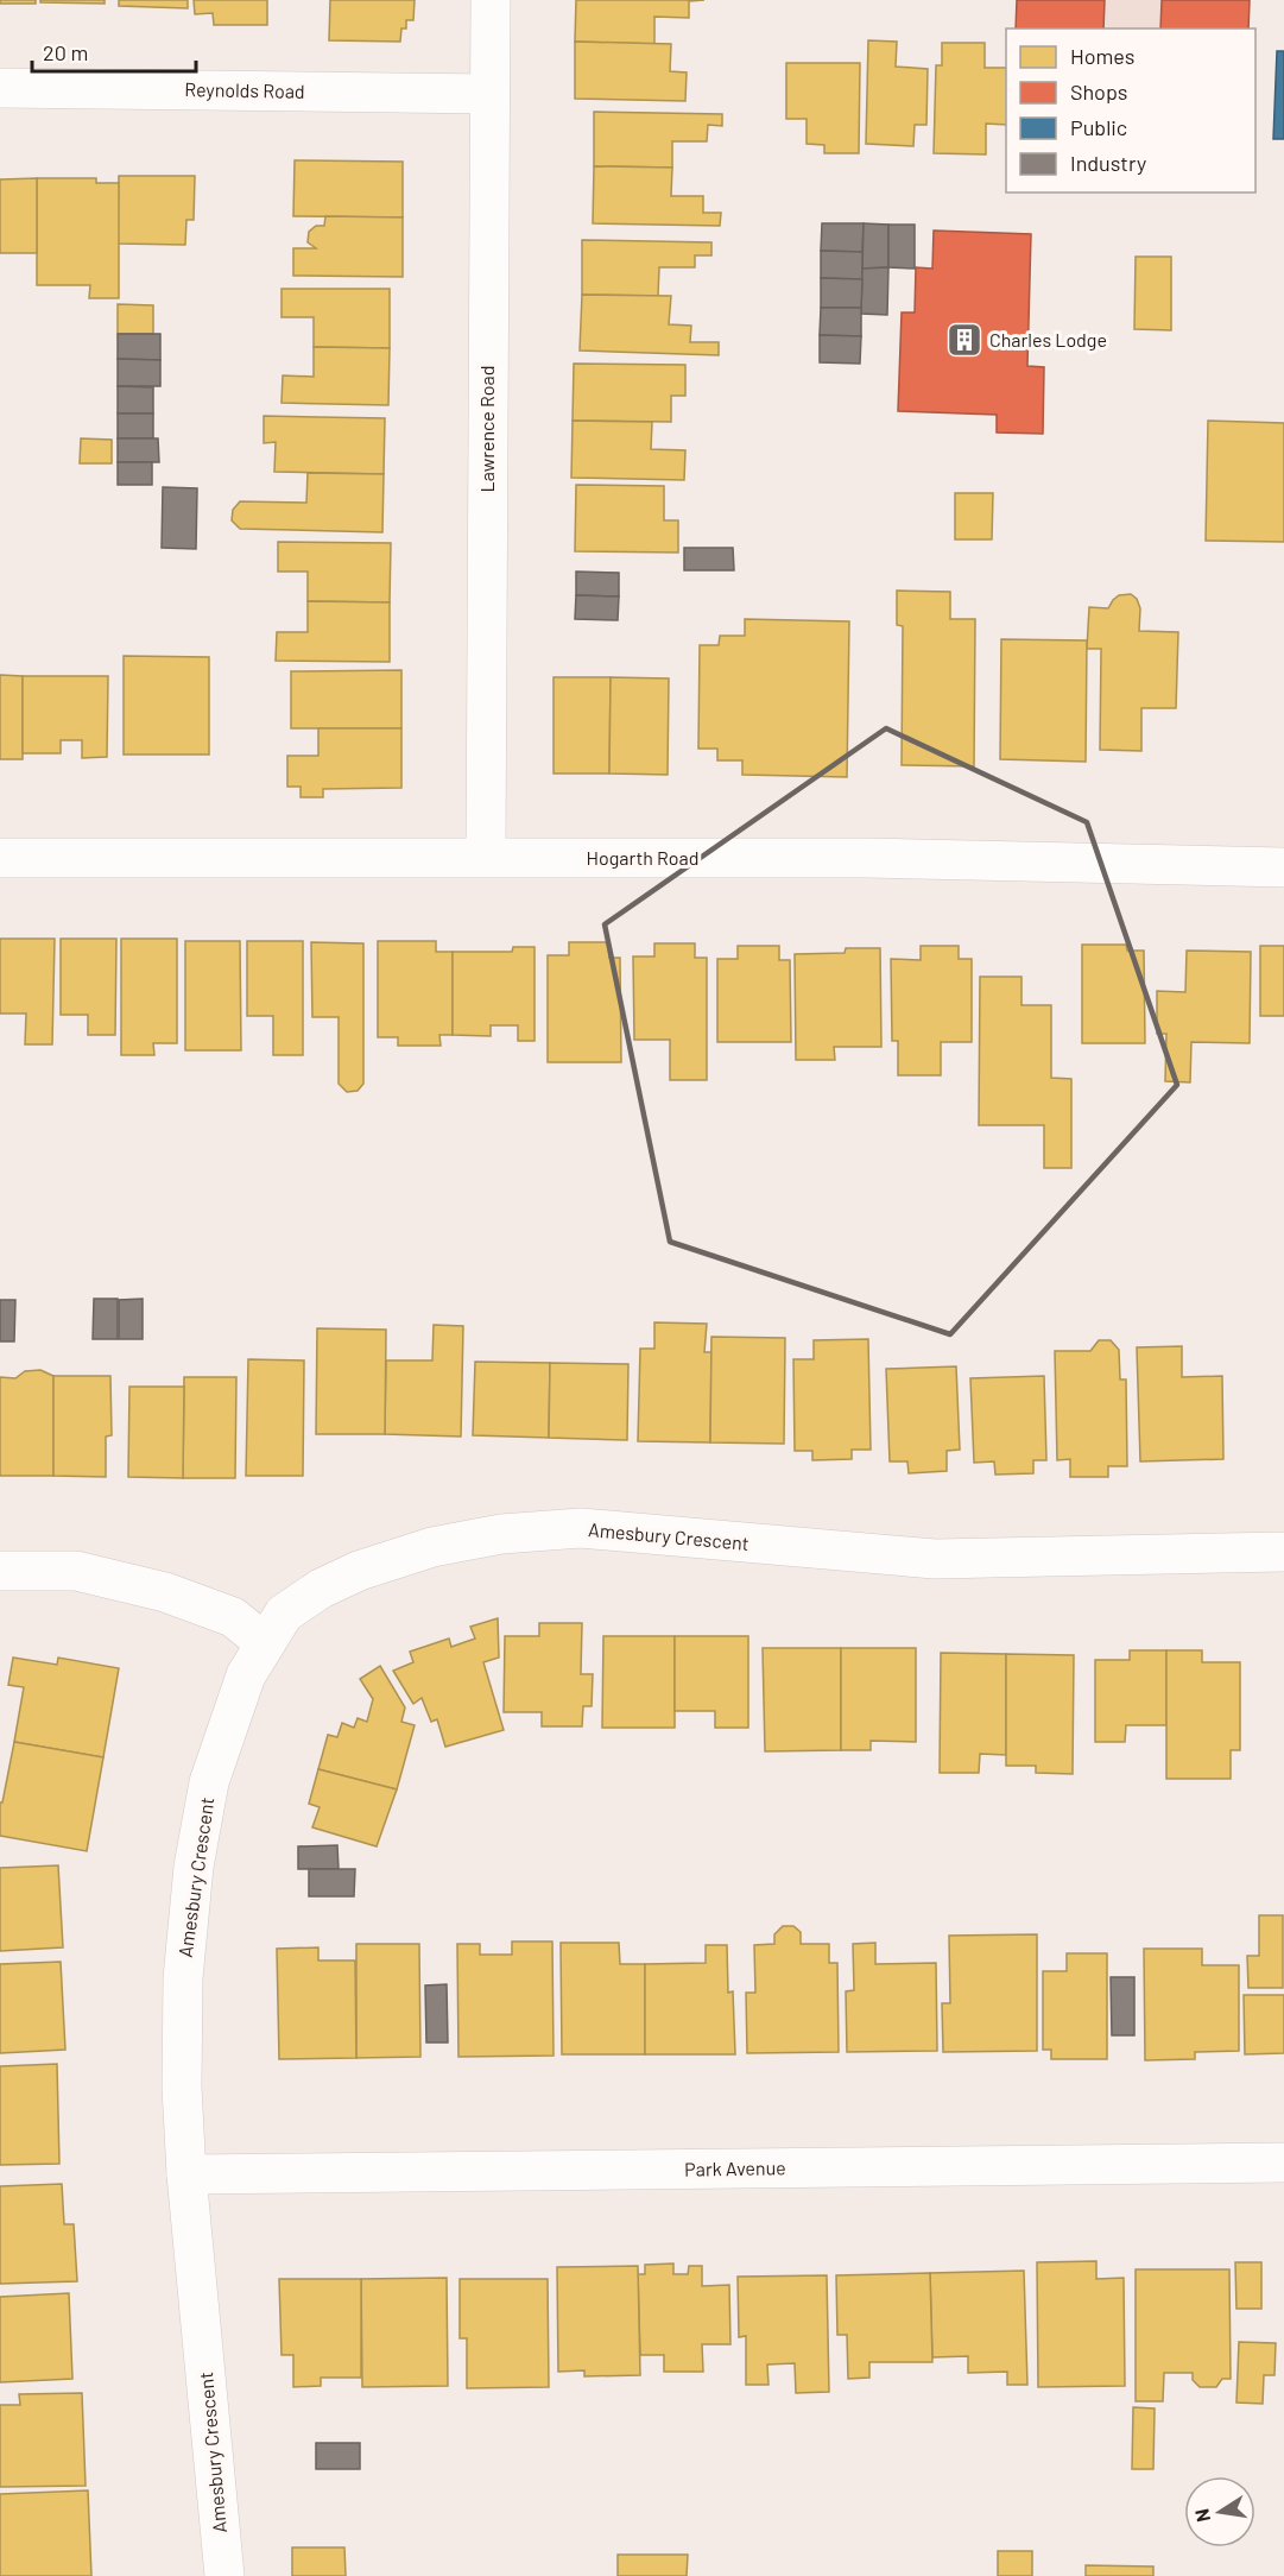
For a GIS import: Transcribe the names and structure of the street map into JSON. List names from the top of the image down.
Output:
{
  "streets": {
    "street": [
      "Reynolds Road",
      "Lawrence Road",
      "Hogarth Road",
      "Amesbury Crescent",
      "Park Avenue"
    ]
  },
  "crossings": [
    ["Reynolds Road", "Lawrence Road"],
    ["Lawrence Road", "Hogarth Road"],
    ["Amesbury Crescent", "Park Avenue"]
  ],
  "places": {
    "building": ["Charles Lodge"]
  },
  "legend": [
    "Homes",
    "Shops",
    "Public",
    "Industry"
  ],
  "scale_bar": "20 m",
  "north": "left"
}
